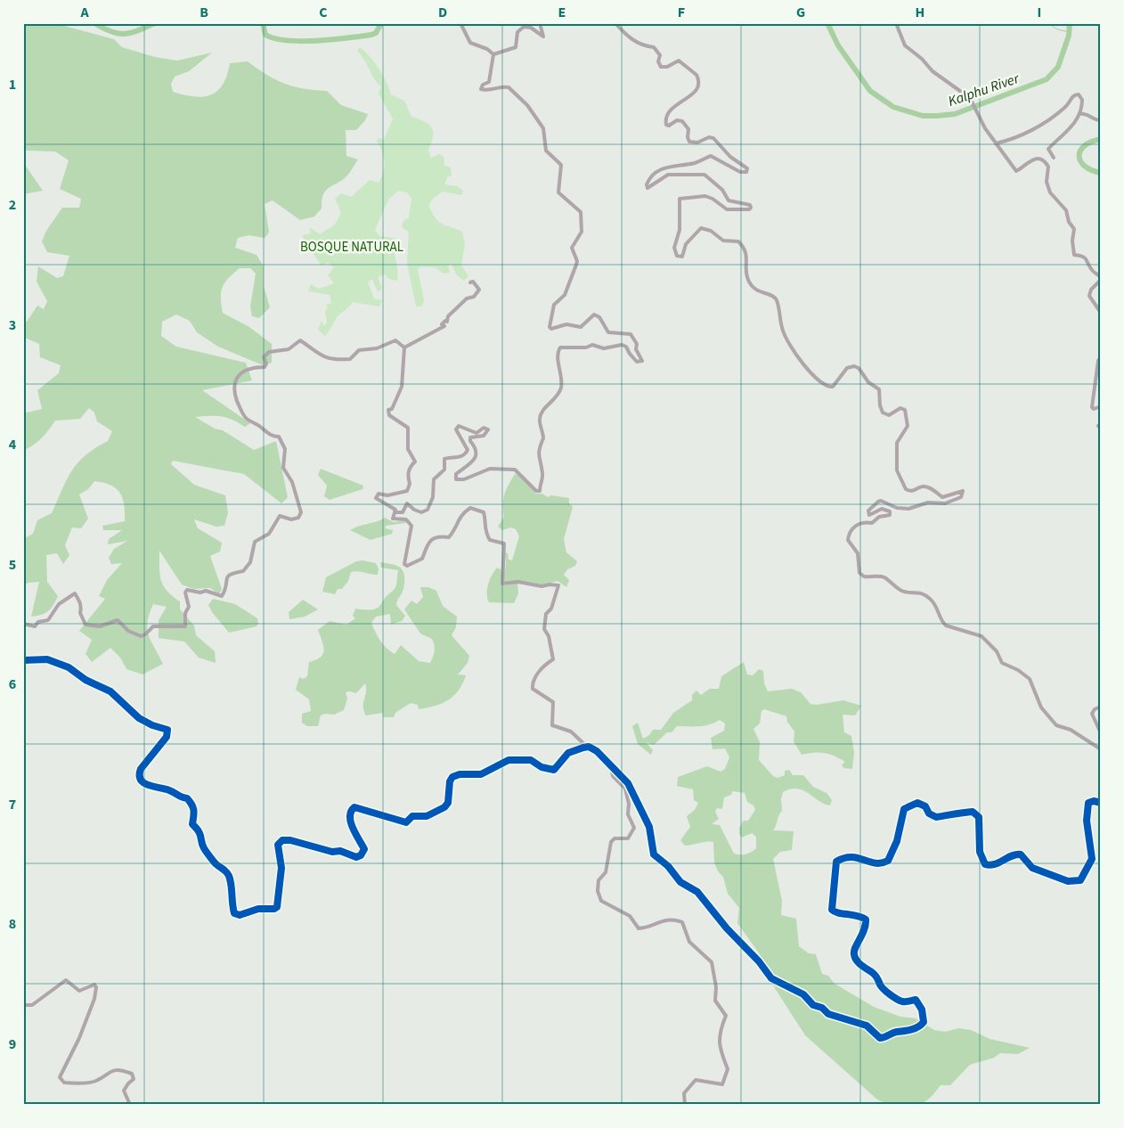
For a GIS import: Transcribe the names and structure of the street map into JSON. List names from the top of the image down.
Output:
{
  "water": ["Kalphu River"],
  "parks": ["BOSQUE NATURAL"],
  "grid": {
    "columns": [
      "A",
      "B",
      "C",
      "D",
      "E",
      "F",
      "G",
      "H",
      "I"
    ],
    "rows": [
      "1",
      "2",
      "3",
      "4",
      "5",
      "6",
      "7",
      "8",
      "9"
    ]
  }
}
